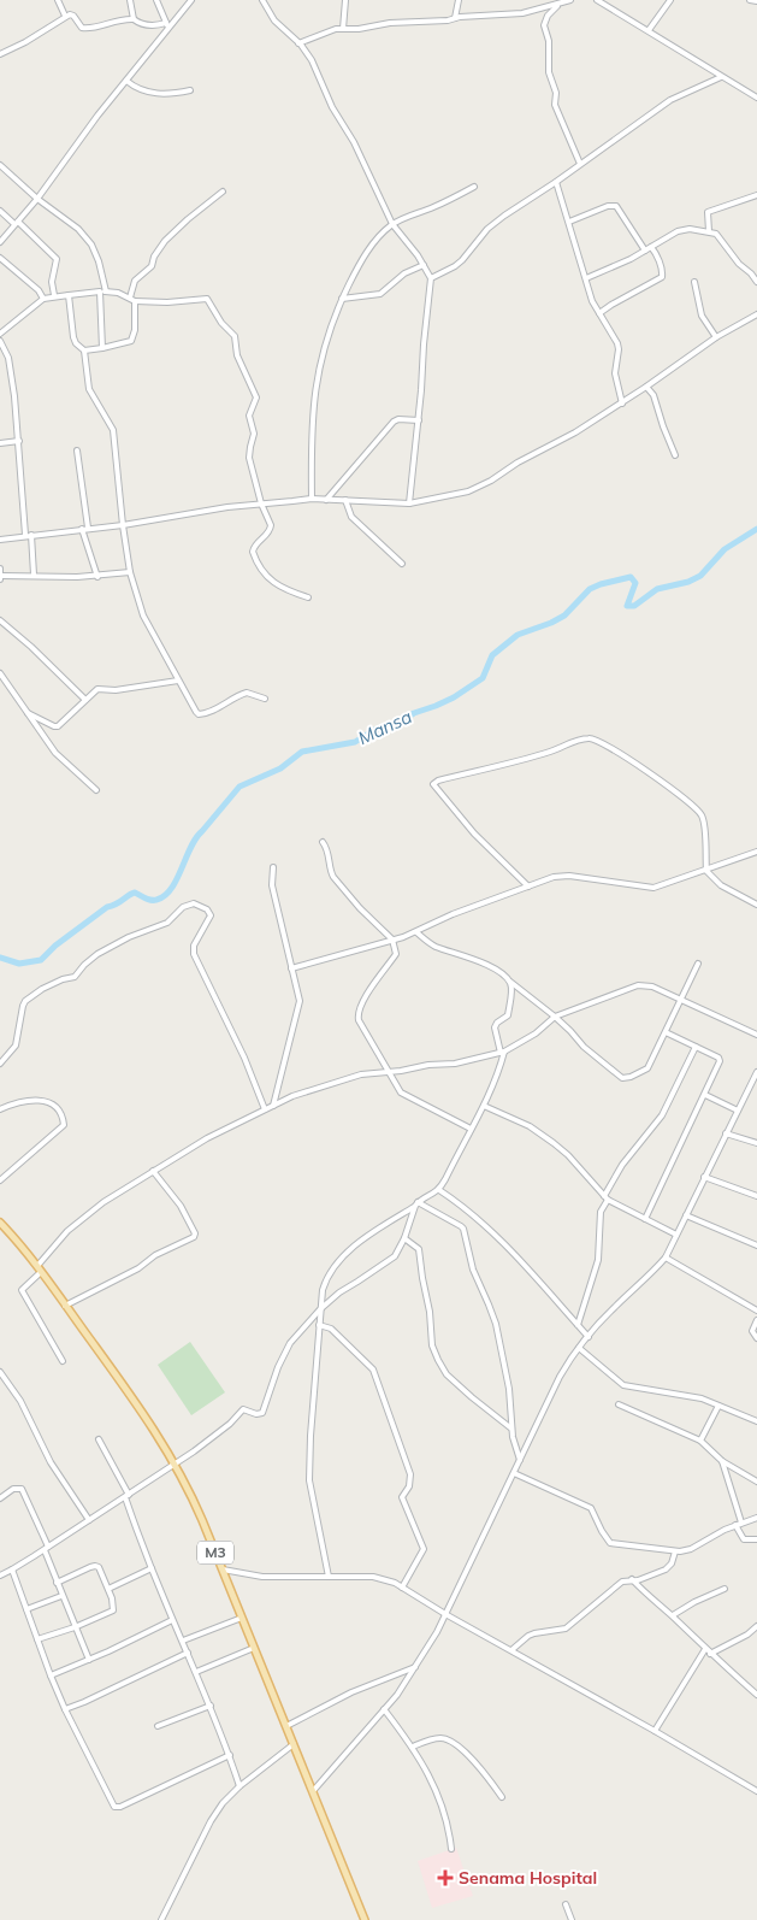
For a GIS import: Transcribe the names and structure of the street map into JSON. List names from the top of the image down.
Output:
{
  "streets": {
    "main road": ["M3"]
  },
  "water": ["Mansa"],
  "places": {
    "health": ["Senama Hospital"]
  }
}
